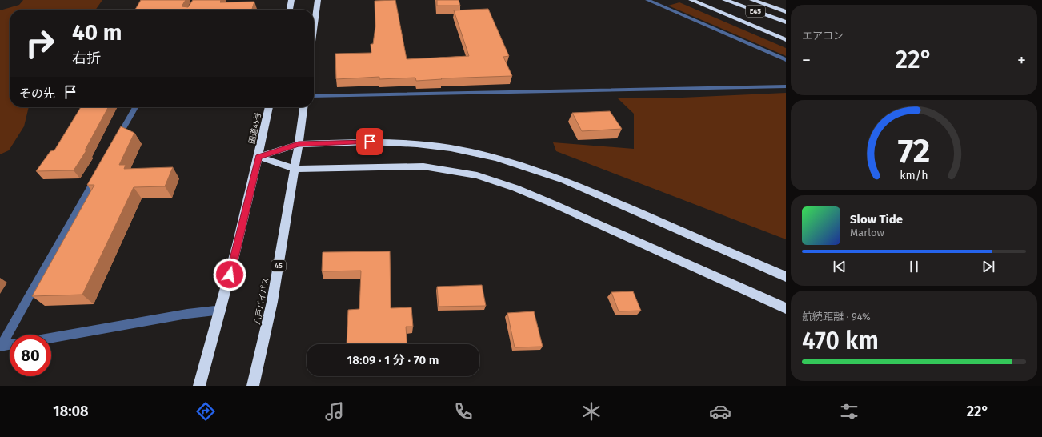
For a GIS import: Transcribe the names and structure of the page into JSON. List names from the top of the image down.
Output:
{
  "streets": {
    "highway": [
      "E45",
      "国道45号",
      "45",
      "八戸バイパス"
    ]
  },
  "crossings": [
    ["45", "八戸バイパス"]
  ],
  "page": {
    "tile": [
      "エアコン",
      ["航続距離 · 94%", "470 km"]
    ],
    "turn": ["40 m", "右折"],
    "heat": ["−", "22°", "+"],
    "then": "その先",
    "song": ["Slow Tide", "Marlow"],
    "limit": "80",
    "trip": "18:09 · 1 分 · 70 m",
    "tabs": ["18:08", "22°"],
    "gauge": ["72", "km/h"]
  }
}
